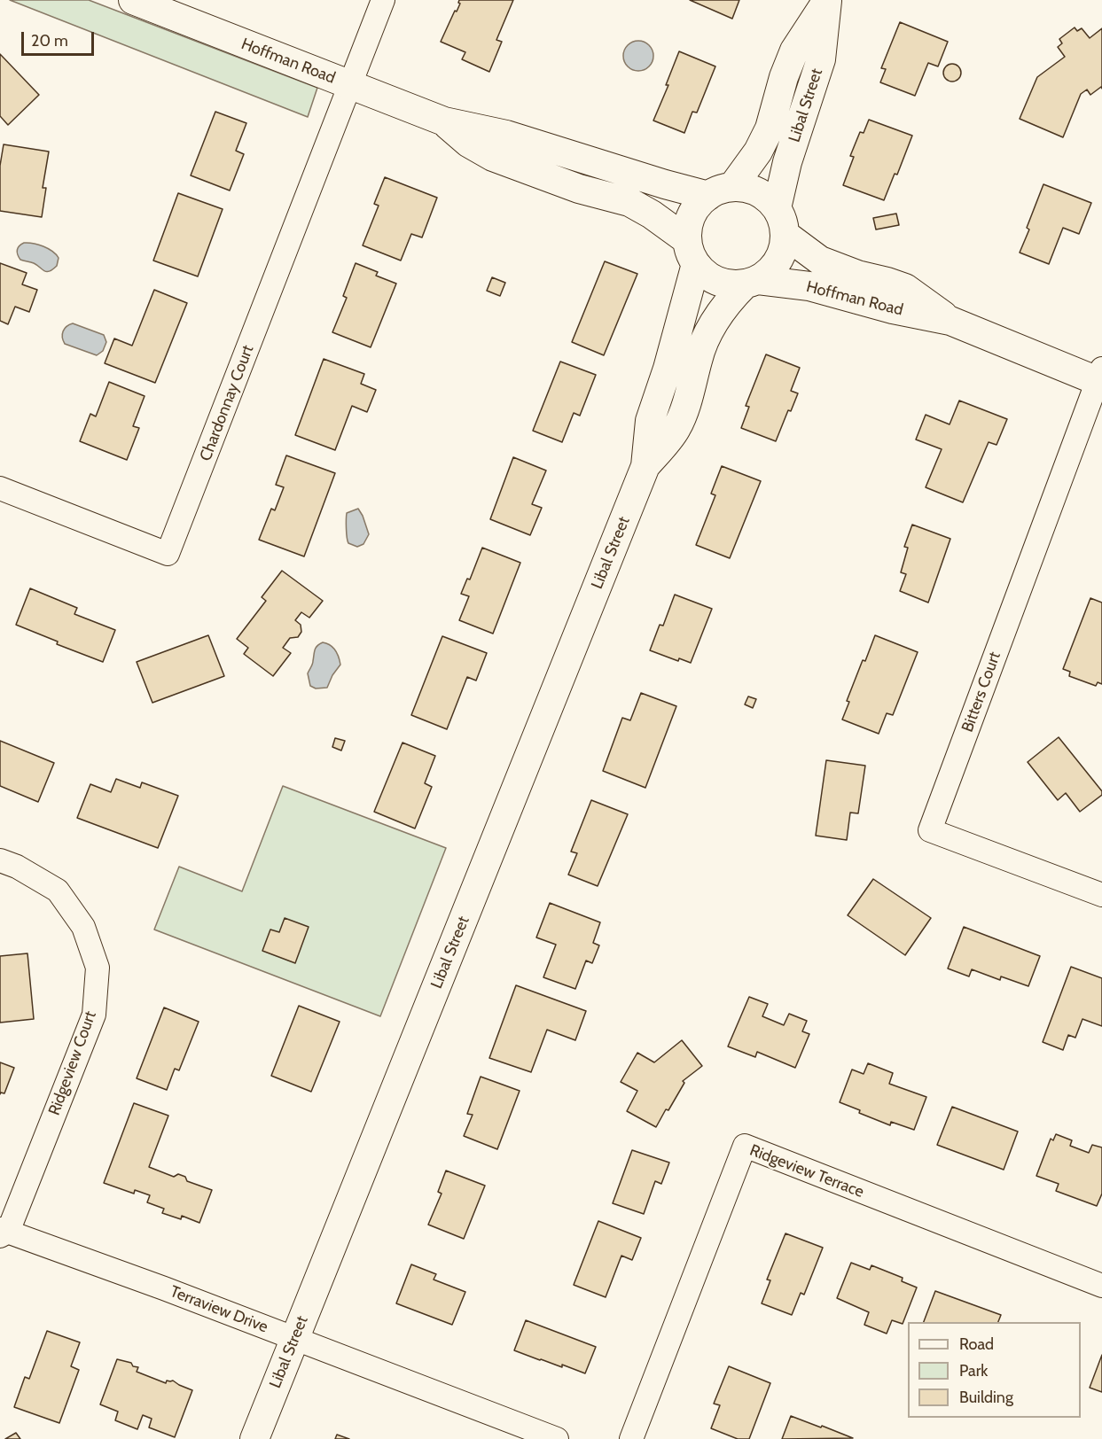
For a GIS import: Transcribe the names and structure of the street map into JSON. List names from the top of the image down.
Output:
{
  "streets": {
    "street": [
      "Hoffman Road",
      "Libal Street",
      "Chardonnay Court",
      "Bitters Court",
      "Ridgeview Court",
      "Ridgeview Terrace",
      "Terraview Drive"
    ]
  },
  "crossings": [
    ["Hoffman Road", "Libal Street"],
    ["Hoffman Road", "Chardonnay Court"],
    ["Hoffman Road", "Bitters Court"],
    ["Libal Street", "Terraview Drive"],
    ["Ridgeview Court", "Terraview Drive"]
  ],
  "legend": ["Road", "Park", "Building"],
  "scale_bar": "20 m"
}
